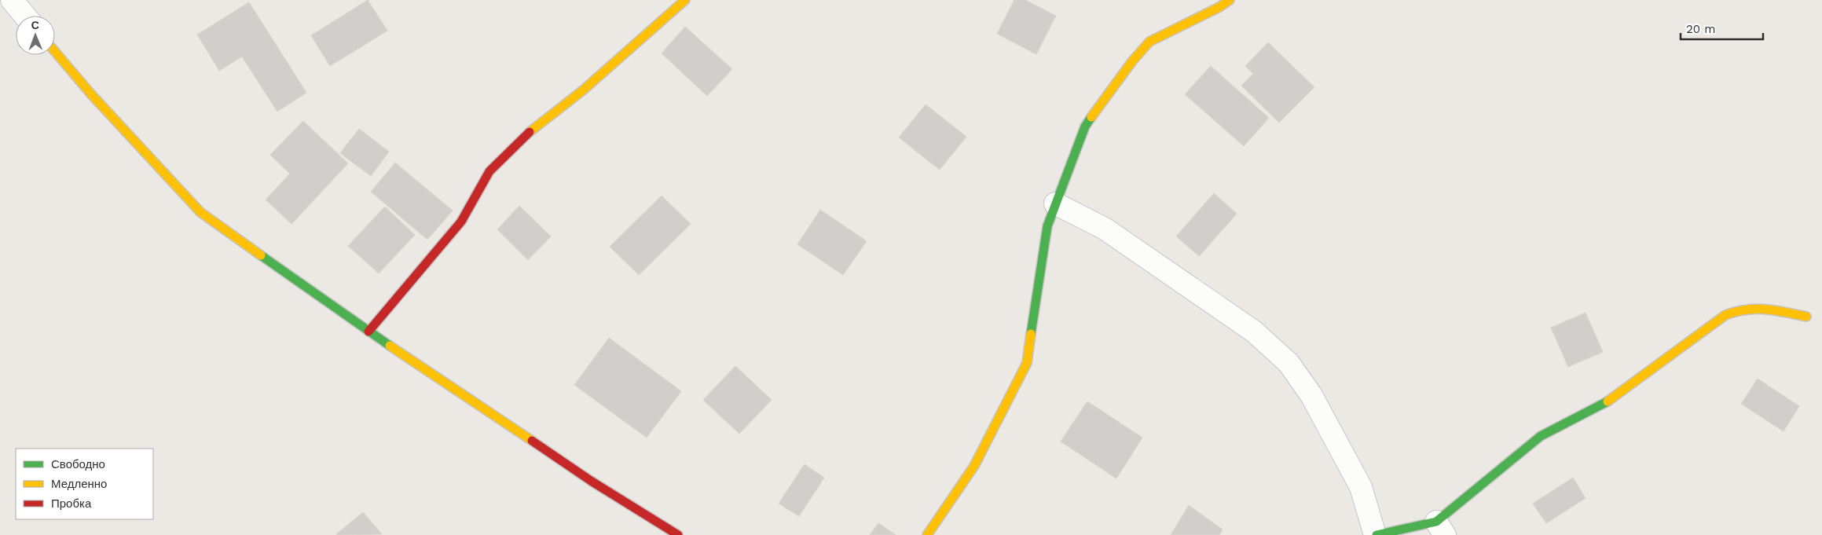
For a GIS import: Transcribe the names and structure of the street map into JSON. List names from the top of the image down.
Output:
{
  "legend": ["Свободно", "Медленно", "Пробка"],
  "scale_bar": "20 m",
  "north": "top"
}
